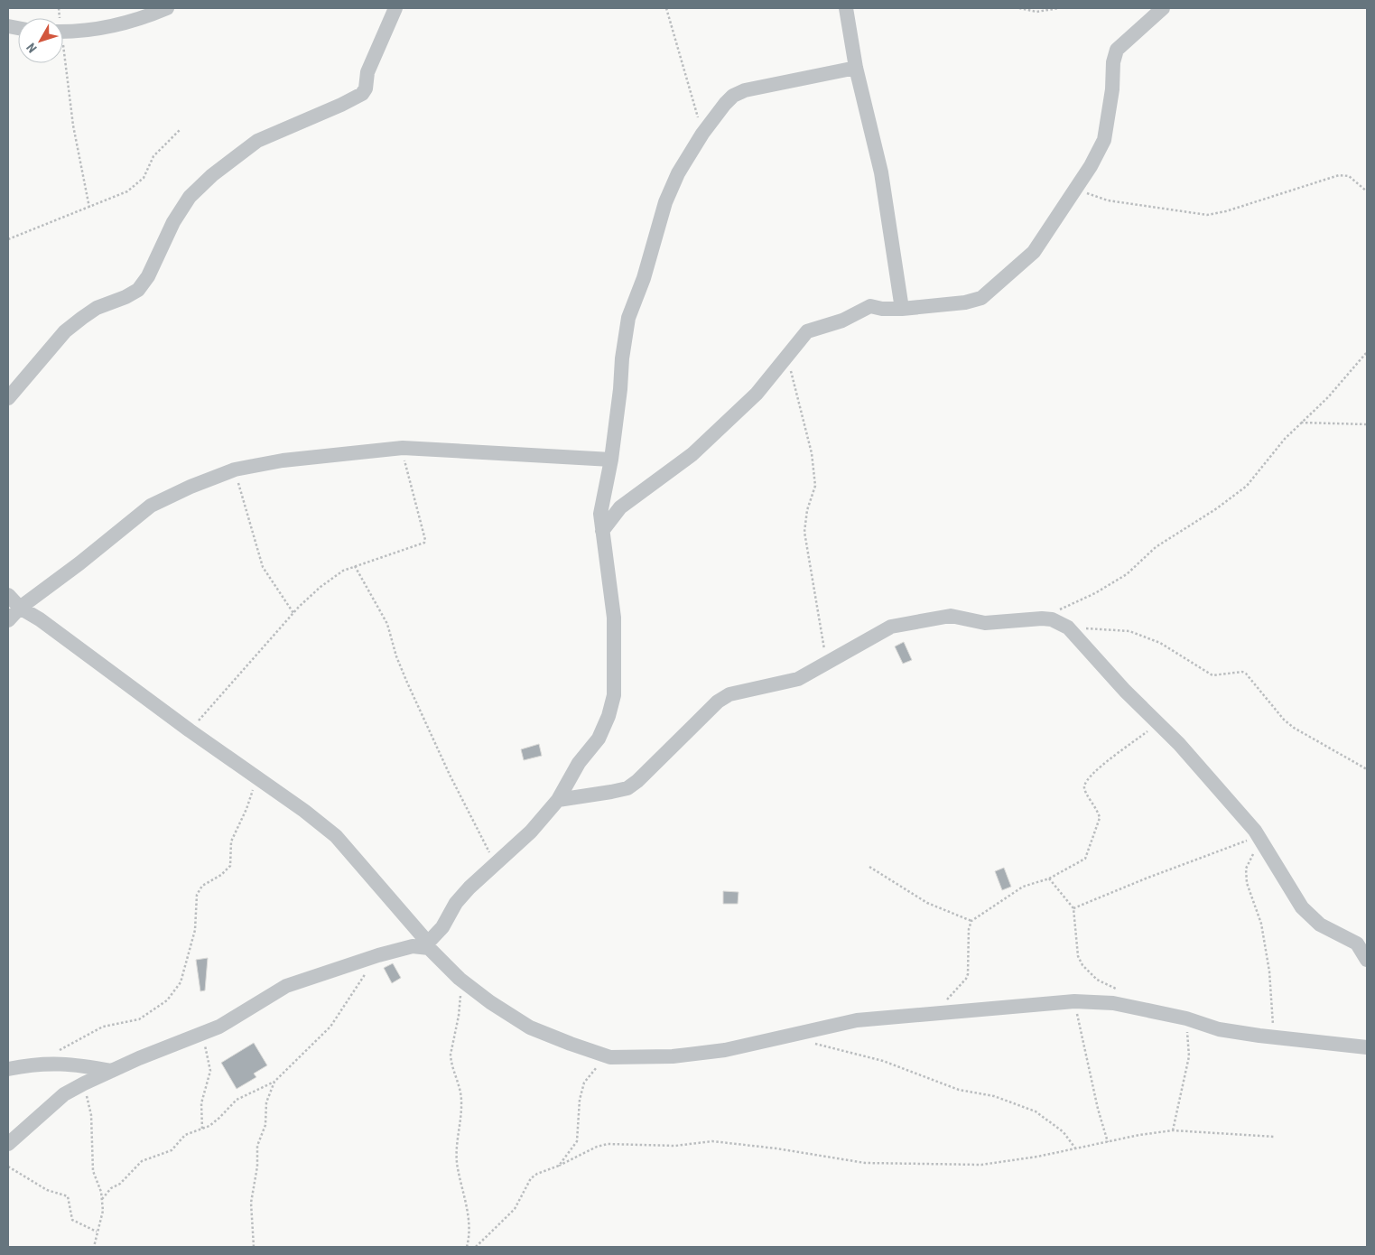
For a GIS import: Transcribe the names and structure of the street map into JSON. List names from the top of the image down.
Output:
{
  "north": "bottom left"
}
